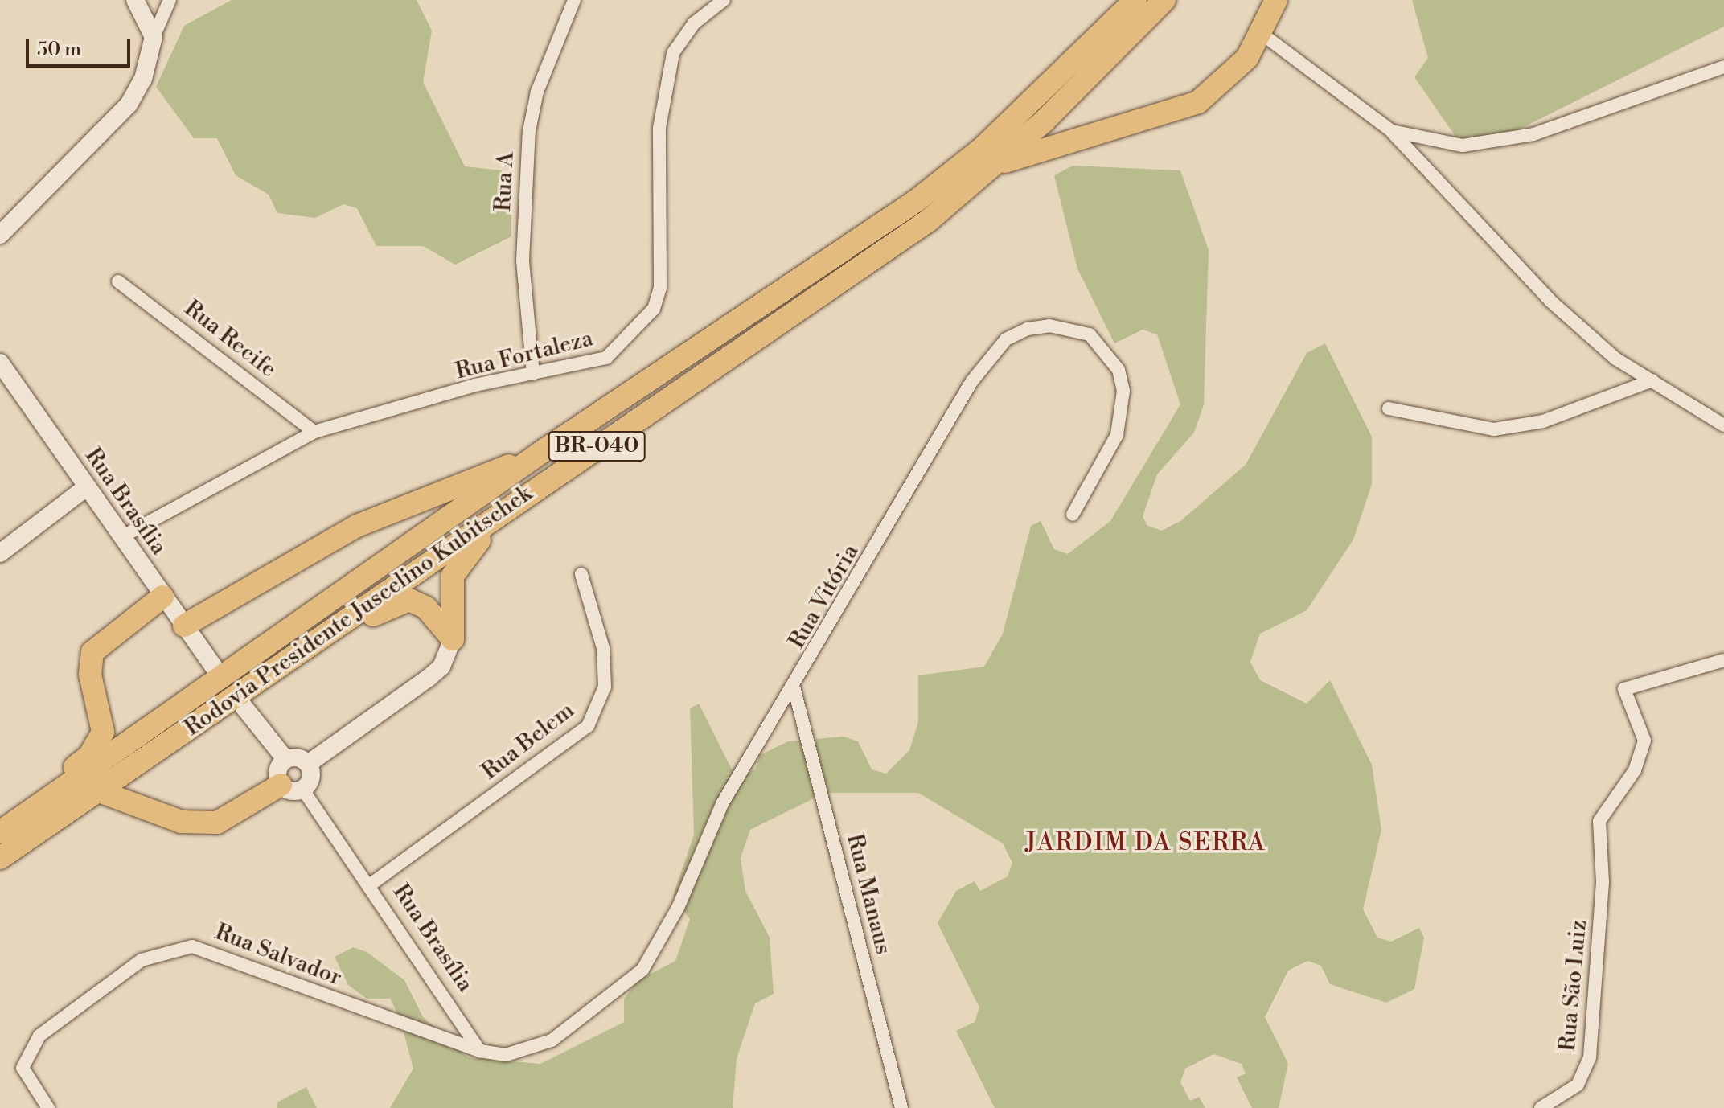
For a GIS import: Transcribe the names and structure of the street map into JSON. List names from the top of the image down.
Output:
{
  "streets": {
    "highway": ["BR-040", "Rodovia Presidente Juscelino Kubitschek"],
    "street": [
      "Rua A",
      "Rua Recife",
      "Rua Fortaleza",
      "Rua Brasília",
      "Rua Vitória",
      "Rua Belem",
      "Rua Manaus",
      "Rua Salvador",
      "Rua São Luiz"
    ]
  },
  "crossings": [
    ["Rua A", "Rua Fortaleza"],
    ["Rua Recife", "Rua Fortaleza"],
    ["Rua Fortaleza", "Rua Brasília"],
    ["Rua Brasília", "Rua Vitória"],
    ["Rua Brasília", "Rua Belem"],
    ["Rua Brasília", "Rua Salvador"],
    ["Rua Vitória", "Rua Manaus"],
    ["Rua Vitória", "Rua Salvador"]
  ],
  "districts": ["JARDIM DA SERRA"],
  "scale_bar": "50 m"
}
